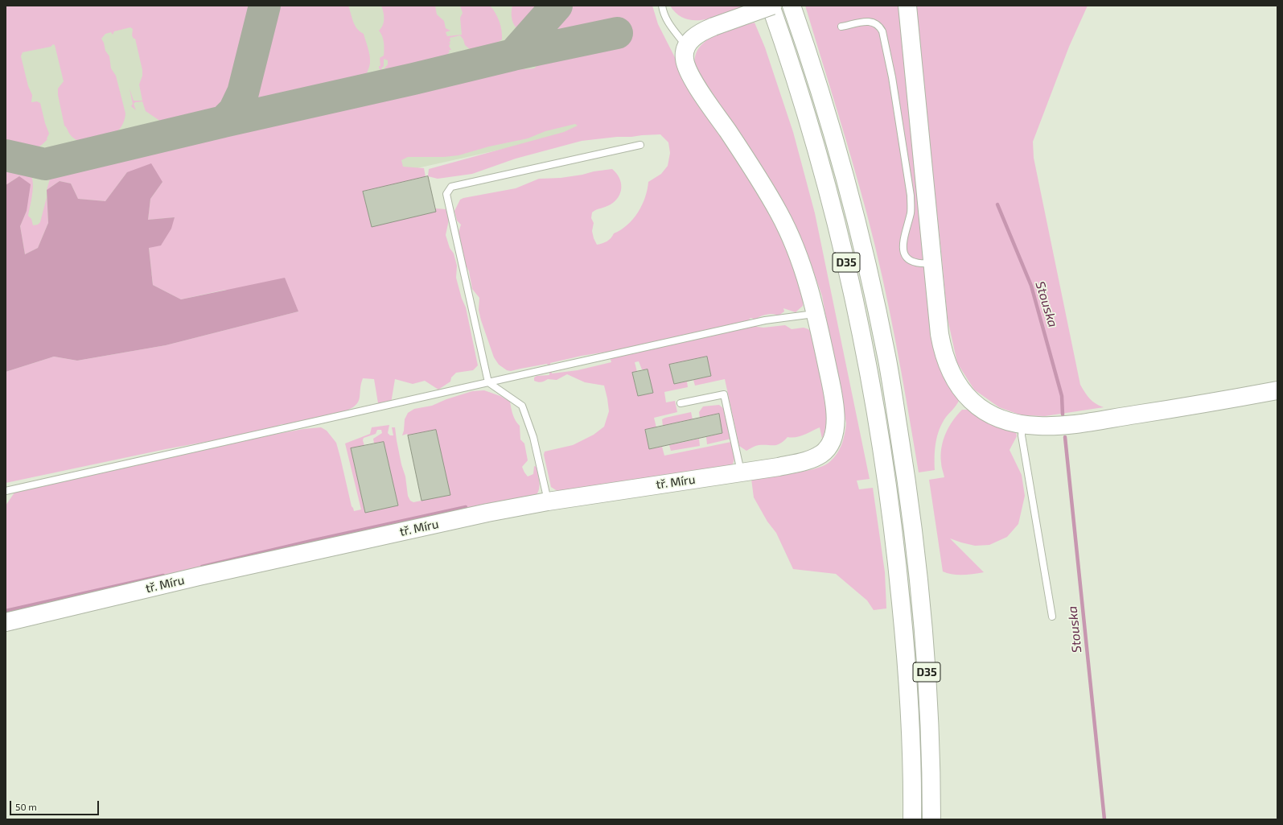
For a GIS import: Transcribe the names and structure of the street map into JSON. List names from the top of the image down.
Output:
{
  "streets": {
    "main road": ["D35", "tř. Míru"]
  },
  "water": ["Stouska"],
  "scale_bar": "50 m"
}
